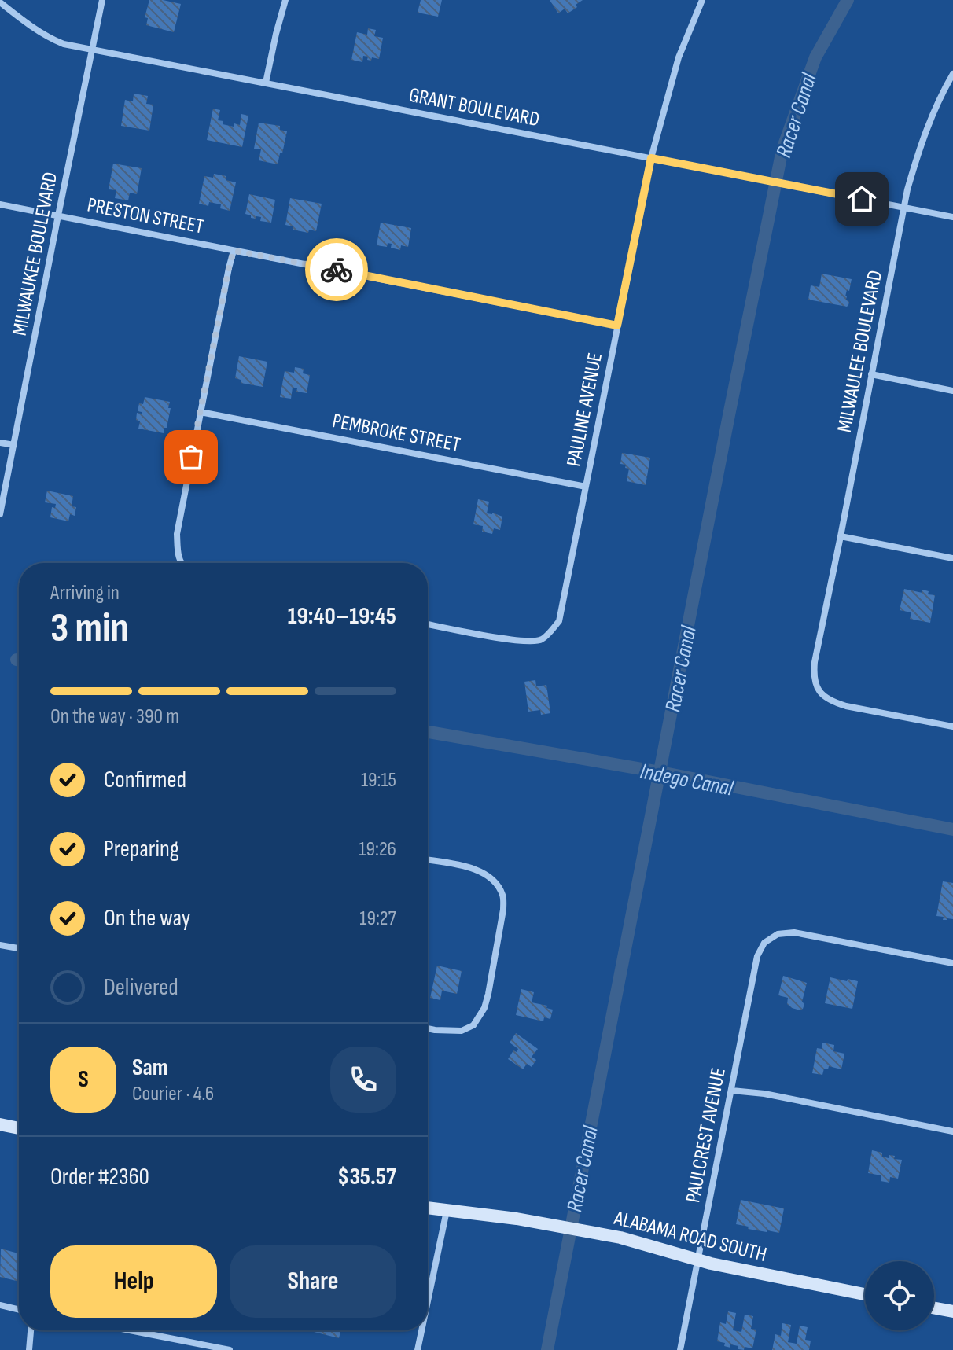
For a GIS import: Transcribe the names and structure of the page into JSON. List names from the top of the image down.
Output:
{
  "streets": {
    "street": [
      "GRANT BOULEVARD",
      "PRESTON STREET",
      "MILWAUKEE BOULEVARD",
      "MILWAULEE BOULEVARD",
      "PAULINE AVENUE",
      "PEMBROKE STREET",
      "PAULCREST AVENUE",
      "ALABAMA ROAD SOUTH"
    ]
  },
  "crossings": [
    ["GRANT BOULEVARD", "MILWAUKEE BOULEVARD"],
    ["GRANT BOULEVARD", "MILWAULEE BOULEVARD"],
    ["GRANT BOULEVARD", "PAULINE AVENUE"],
    ["PRESTON STREET", "MILWAUKEE BOULEVARD"],
    ["PRESTON STREET", "PAULINE AVENUE"],
    ["PAULINE AVENUE", "PEMBROKE STREET"],
    ["PAULCREST AVENUE", "ALABAMA ROAD SOUTH"]
  ],
  "water": ["Racer Canal", "Indego Canal"],
  "page": {
    "heading": ["3 min", "Arriving in", "19:40–19:45"],
    "panel": [
      "Sam",
      "Courier · 4.6",
      "Order #2360",
      "$35.57"
    ],
    "bar": "On the way · 390 m",
    "list": [
      ["Confirmed", "19:15"],
      ["Preparing", "19:26"],
      ["On the way", "19:27"],
      "Delivered"
    ],
    "round": "S",
    "buttons": ["Help", "Share"]
  }
}
